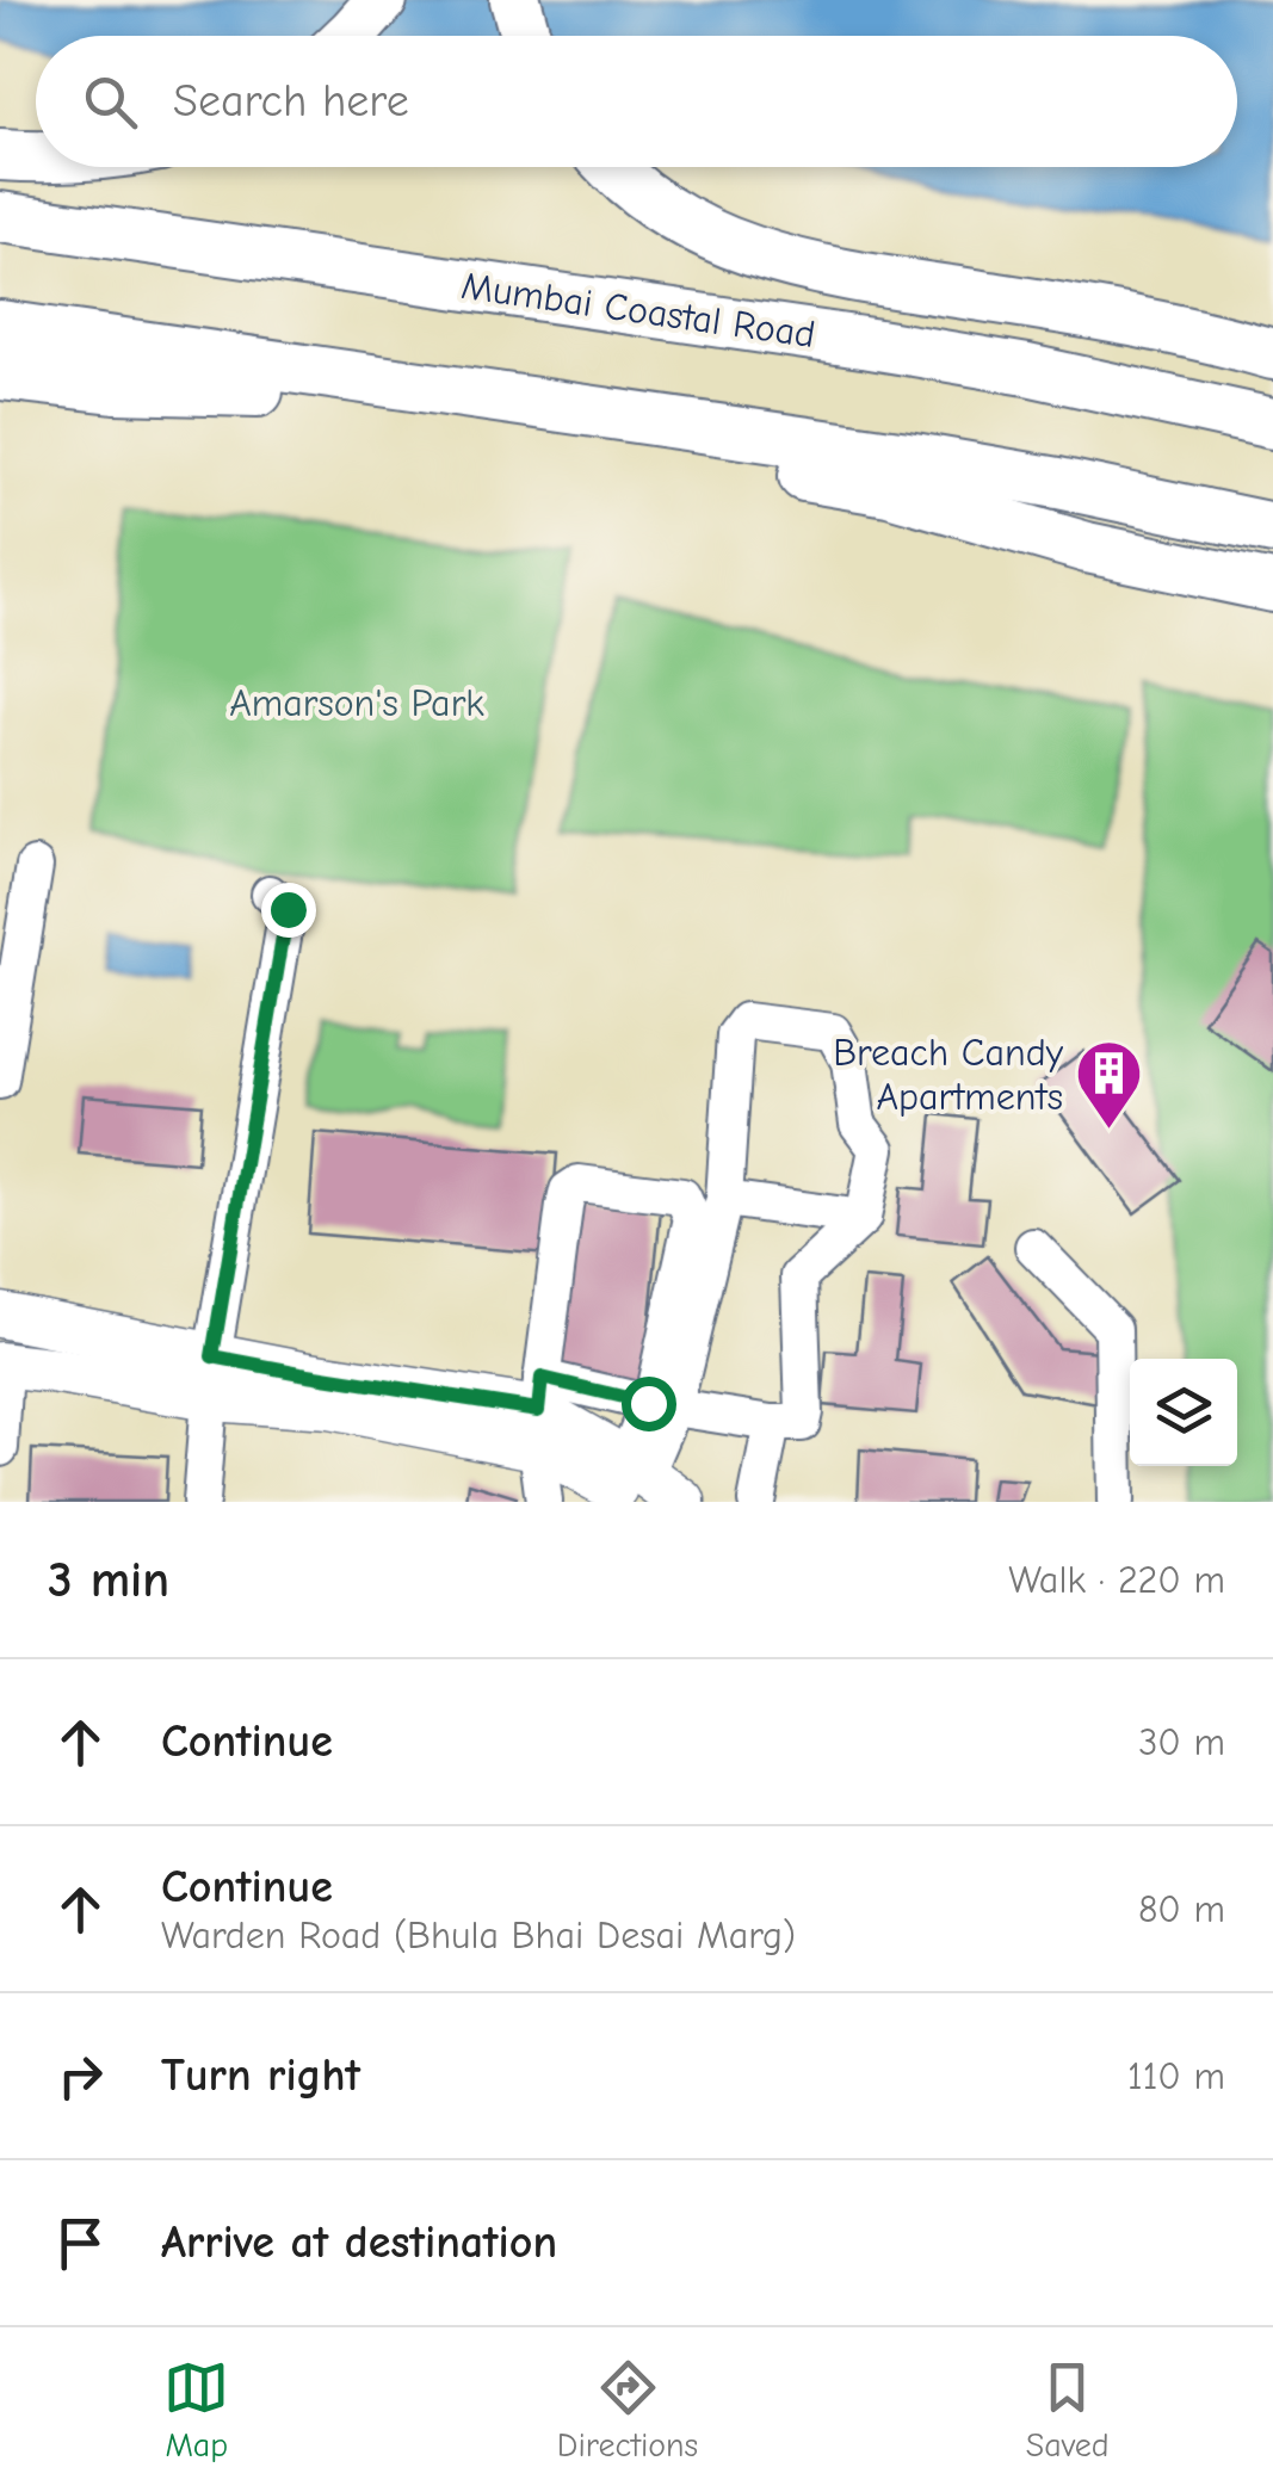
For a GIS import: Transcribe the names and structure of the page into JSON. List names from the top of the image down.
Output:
{
  "streets": {
    "highway": ["Mumbai Coastal Road"]
  },
  "parks": ["Amarson's Park"],
  "places": {
    "building": ["Breach Candy Apartments"]
  },
  "page": {
    "search": "Search here",
    "heading": ["3 min", "Walk · 220 m"],
    "list": [
      ["Continue", "30 m"],
      ["Continue", "Warden Road (Bhula Bhai Desai Marg)", "80 m"],
      ["Turn right", "110 m"],
      "Arrive at destination"
    ],
    "nav": ["Map", "Directions", "Saved"]
  }
}
